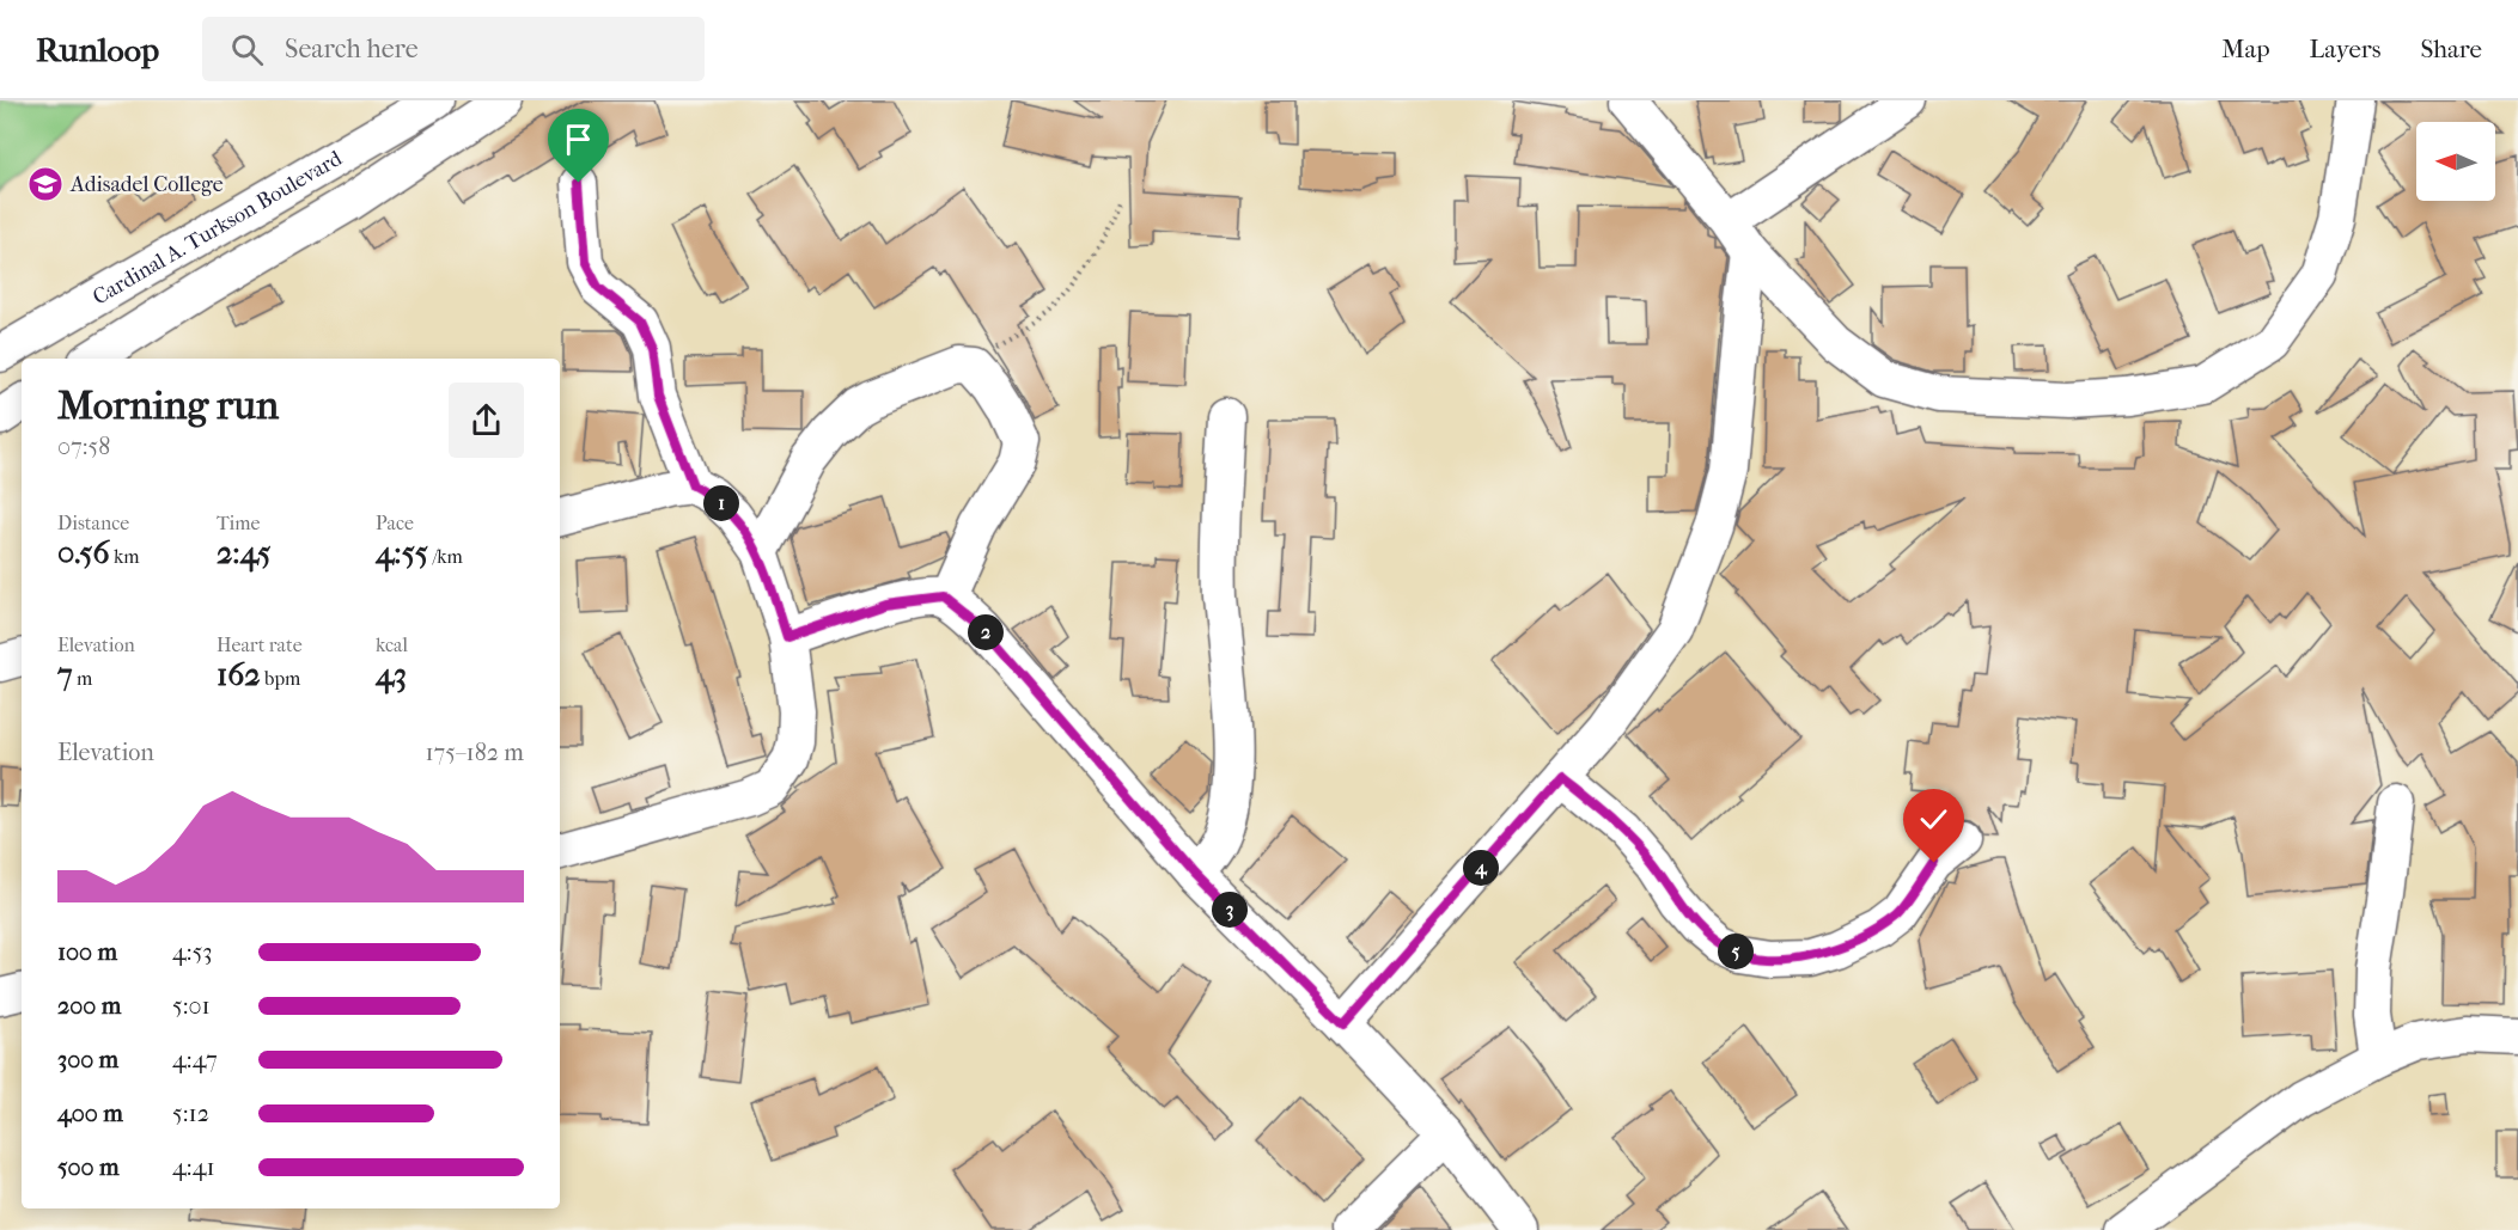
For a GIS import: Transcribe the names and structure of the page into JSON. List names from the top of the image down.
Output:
{
  "streets": {
    "street": ["Cardinal A. Turkson Boulevard"]
  },
  "places": {
    "school or university": ["Adisadel College"]
  },
  "north": "left",
  "page": {
    "header": "Runloop",
    "search": "Search here",
    "nav": ["Map", "Layers", "Share"],
    "heading": ["Morning run", "07:58"],
    "stats": [
      ["Distance", "0.56 km"],
      ["Time", "2:45"],
      ["Pace", "4:55 /km"],
      ["Elevation", "7 m"],
      ["Heart rate", "162 bpm"],
      ["kcal", "43"]
    ],
    "pins": [
      "1",
      "2",
      "4",
      "3",
      "5"
    ],
    "chart": ["Elevation", "175–182 m"],
    "list": [
      {
        "name": "100 m",
        "note": "4:53"
      },
      {
        "name": "200 m",
        "note": "5:01"
      },
      {
        "name": "300 m",
        "note": "4:47"
      },
      {
        "name": "400 m",
        "note": "5:12"
      },
      {
        "name": "500 m",
        "note": "4:41"
      }
    ]
  }
}
